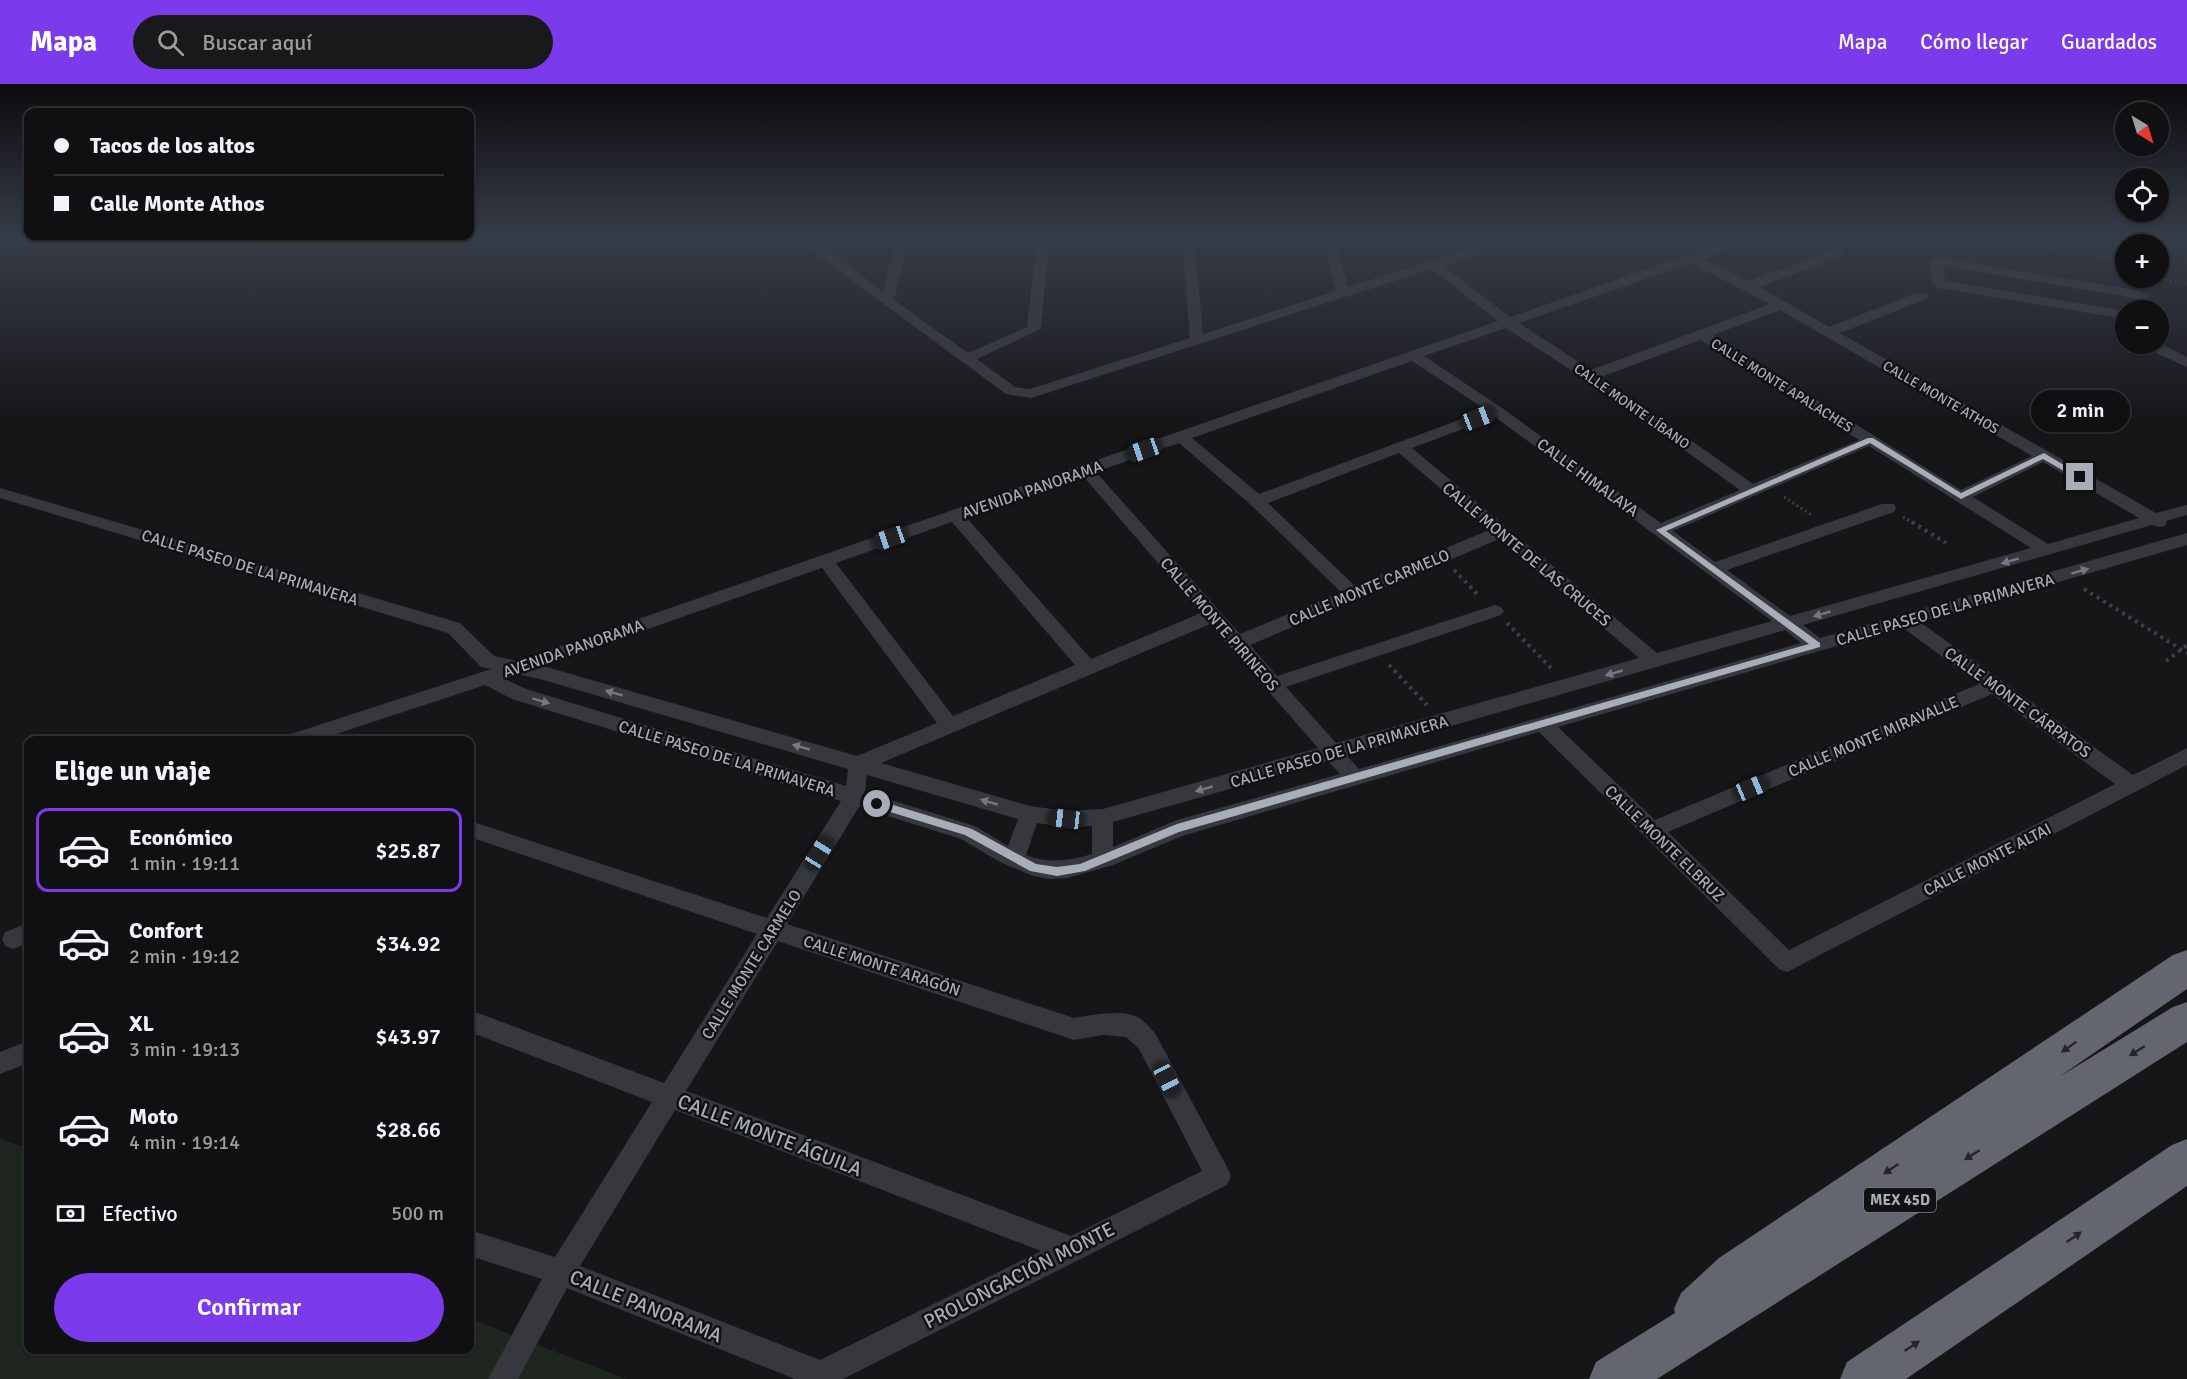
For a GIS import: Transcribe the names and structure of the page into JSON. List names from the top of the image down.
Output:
{
  "streets": {
    "highway": ["MEX 45D"],
    "street": [
      "CALLE MONTE APALACHES",
      "CALLE MONTE ATHOS",
      "CALLE MONTE LÍBANO",
      "CALLE HIMALAYA",
      "AVENIDA PANORAMA",
      "CALLE MONTE DE LAS CRUCES",
      "CALLE PASEO DE LA PRIMAVERA",
      "CALLE MONTE CARMELO",
      "CALLE MONTE PIRINEOS",
      "CALLE MONTE CÁRPATOS",
      "CALLE MONTE MIRAVALLE",
      "CALLE MONTE ELBRUZ",
      "CALLE MONTE ALTAI",
      "CALLE MONTE ARAGÓN",
      "CALLE MONTE ÁGUILA",
      "PROLONGACIÓN MONTE",
      "CALLE PANORAMA"
    ]
  },
  "crossings": [
    ["CALLE MONTE APALACHES", "CALLE PASEO DE LA PRIMAVERA"],
    ["CALLE MONTE ATHOS", "CALLE PASEO DE LA PRIMAVERA"],
    ["CALLE MONTE LÍBANO", "AVENIDA PANORAMA"],
    ["CALLE HIMALAYA", "AVENIDA PANORAMA"],
    ["CALLE HIMALAYA", "CALLE PASEO DE LA PRIMAVERA"],
    ["AVENIDA PANORAMA", "CALLE PASEO DE LA PRIMAVERA"],
    ["AVENIDA PANORAMA", "CALLE MONTE PIRINEOS"],
    ["CALLE MONTE DE LAS CRUCES", "CALLE PASEO DE LA PRIMAVERA"],
    ["CALLE MONTE DE LAS CRUCES", "CALLE MONTE CARMELO"],
    ["CALLE PASEO DE LA PRIMAVERA", "CALLE MONTE CARMELO"],
    ["CALLE PASEO DE LA PRIMAVERA", "CALLE MONTE PIRINEOS"],
    ["CALLE PASEO DE LA PRIMAVERA", "CALLE MONTE CÁRPATOS"],
    ["CALLE PASEO DE LA PRIMAVERA", "CALLE MONTE ELBRUZ"],
    ["CALLE MONTE CARMELO", "CALLE MONTE PIRINEOS"],
    ["CALLE MONTE CARMELO", "CALLE MONTE ARAGÓN"],
    ["CALLE MONTE CARMELO", "CALLE MONTE ÁGUILA"],
    ["CALLE MONTE CARMELO", "CALLE PANORAMA"],
    ["CALLE MONTE CÁRPATOS", "CALLE MONTE MIRAVALLE"],
    ["CALLE MONTE CÁRPATOS", "CALLE MONTE ALTAI"],
    ["CALLE MONTE MIRAVALLE", "CALLE MONTE ELBRUZ"],
    ["CALLE MONTE ELBRUZ", "CALLE MONTE ALTAI"],
    ["CALLE MONTE ARAGÓN", "PROLONGACIÓN MONTE"],
    ["CALLE MONTE ÁGUILA", "PROLONGACIÓN MONTE"],
    ["PROLONGACIÓN MONTE", "CALLE PANORAMA"]
  ],
  "north": "bottom right",
  "page": {
    "header": "Mapa",
    "search": "Buscar aquí",
    "nav": ["Mapa", "Cómo llegar", "Guardados"],
    "map_buttons": ["+", "−"],
    "banner": ["Tacos de los altos", "Calle Monte Athos"],
    "bubble": "2 min",
    "heading": "Elige un viaje",
    "list": [
      {
        "name": "Económico",
        "note": "1 min · 19:11",
        "value": "$25.87"
      },
      {
        "name": "Confort",
        "note": "2 min · 19:12",
        "value": "$34.92"
      },
      {
        "name": "XL",
        "note": "3 min · 19:13",
        "value": "$43.97"
      },
      {
        "name": "Moto",
        "note": "4 min · 19:14",
        "value": "$28.66"
      }
    ],
    "pay": ["Efectivo", "500 m"],
    "buttons": "Confirmar"
  }
}
